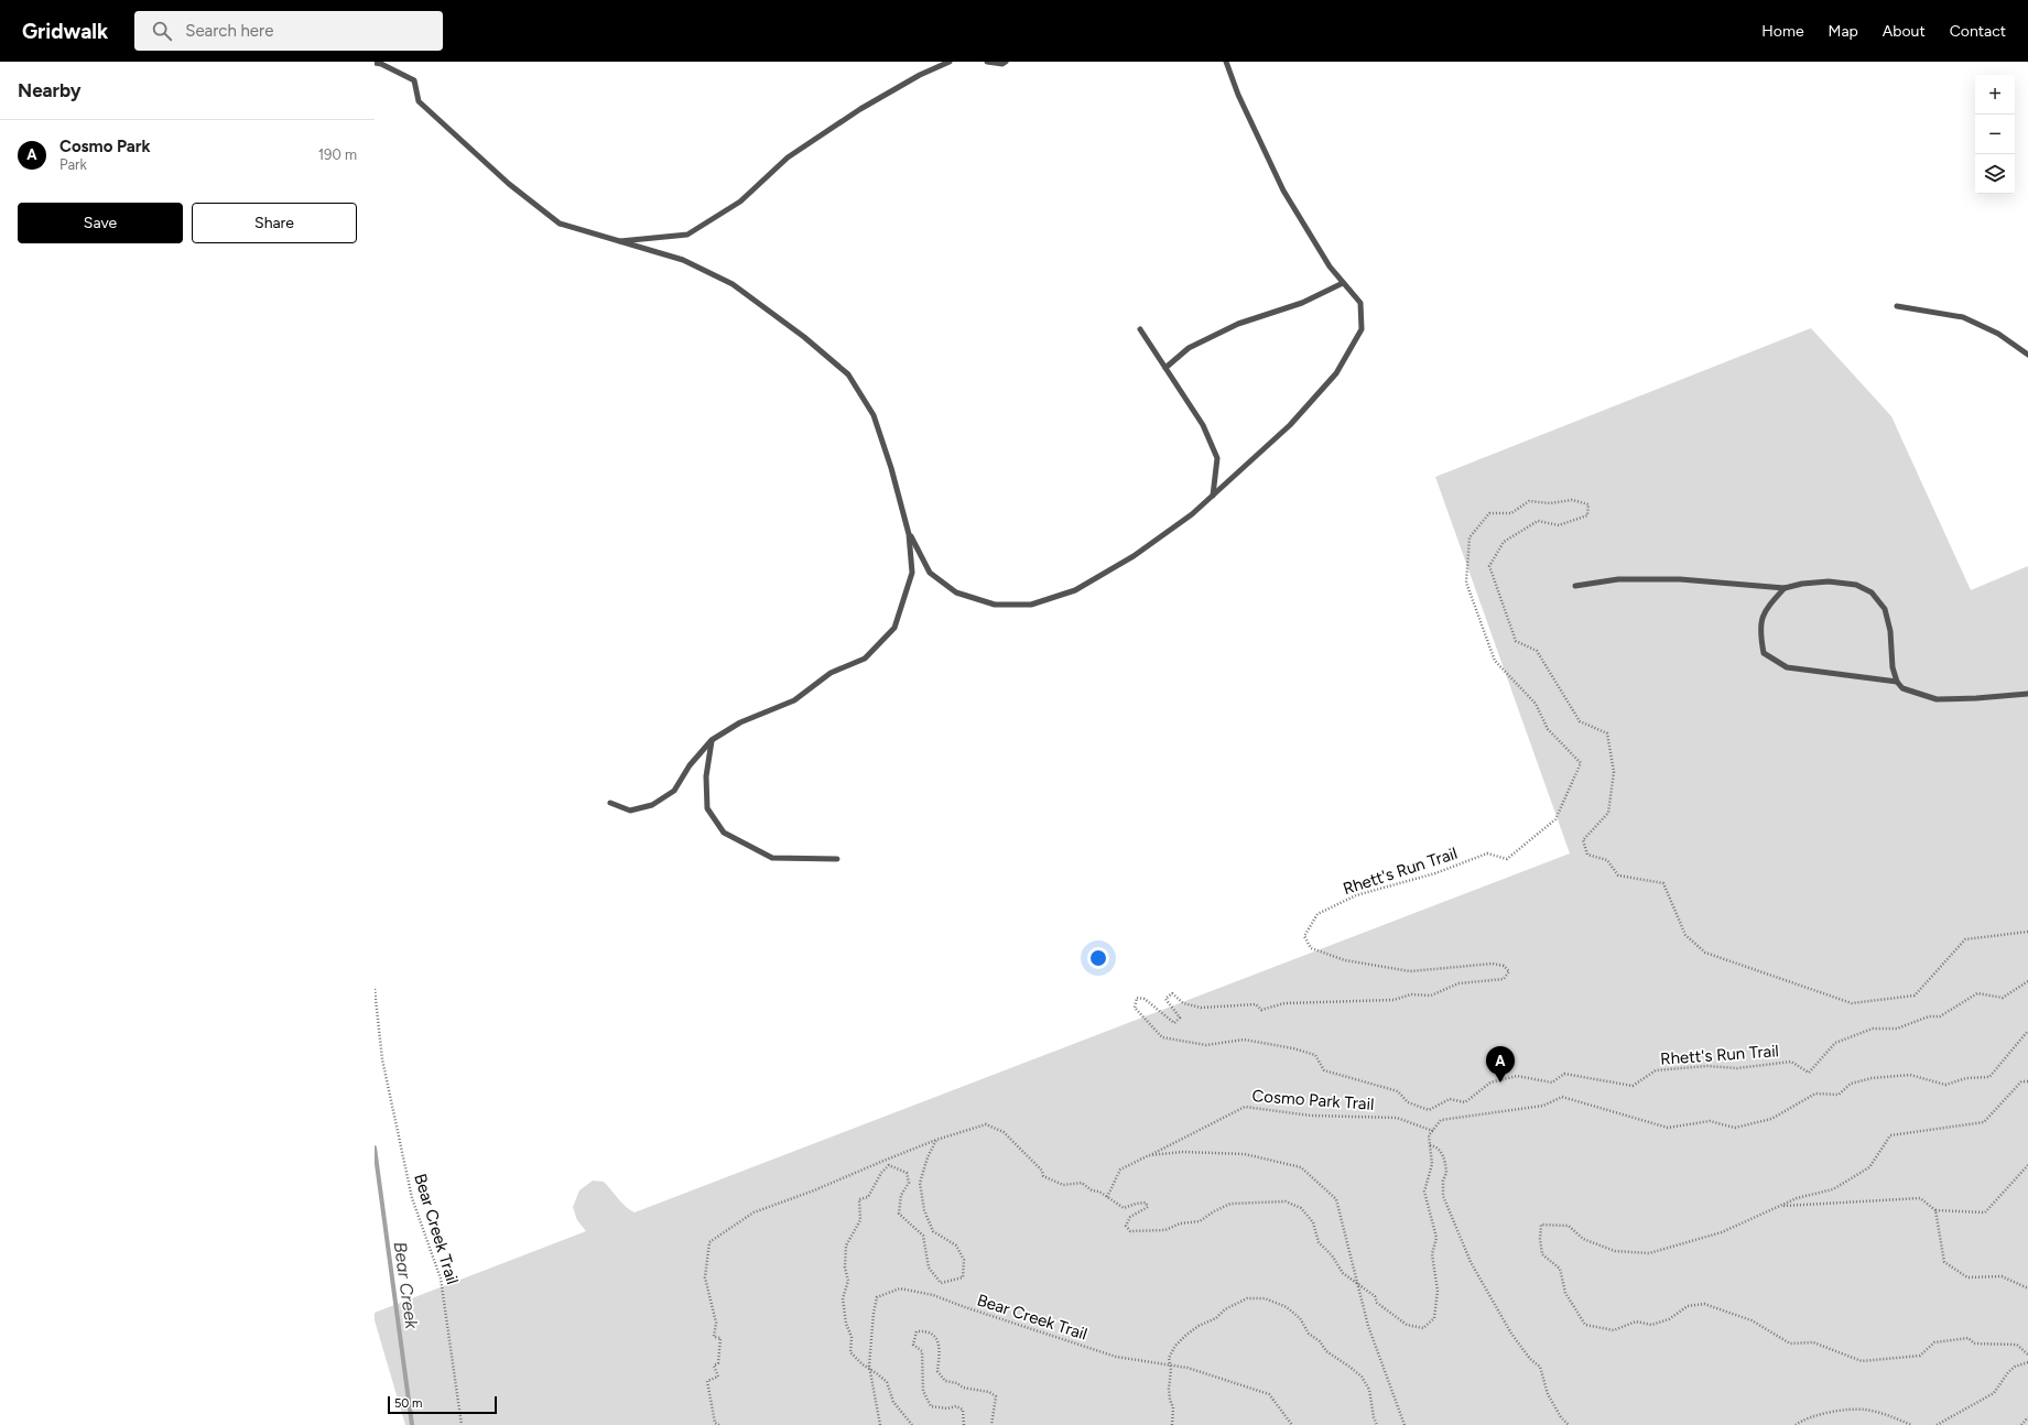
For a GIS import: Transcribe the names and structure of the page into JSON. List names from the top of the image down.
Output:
{
  "streets": {
    "path": ["Rhett's Run Trail", "Cosmo Park Trail", "Bear Creek Trail"]
  },
  "water": ["Bear Creek"],
  "scale_bar": "50 m",
  "page": {
    "header": "Gridwalk",
    "search": "Search here",
    "nav": [
      "Home",
      "Map",
      "About",
      "Contact"
    ],
    "heading": "Nearby",
    "map_buttons": ["+", "−"],
    "list": [
      {
        "mark": "A",
        "name": "Cosmo Park",
        "note": "Park",
        "value": "190 m"
      }
    ],
    "buttons": ["Save", "Share"],
    "pins": "A",
    "scale": "50 m"
  }
}
